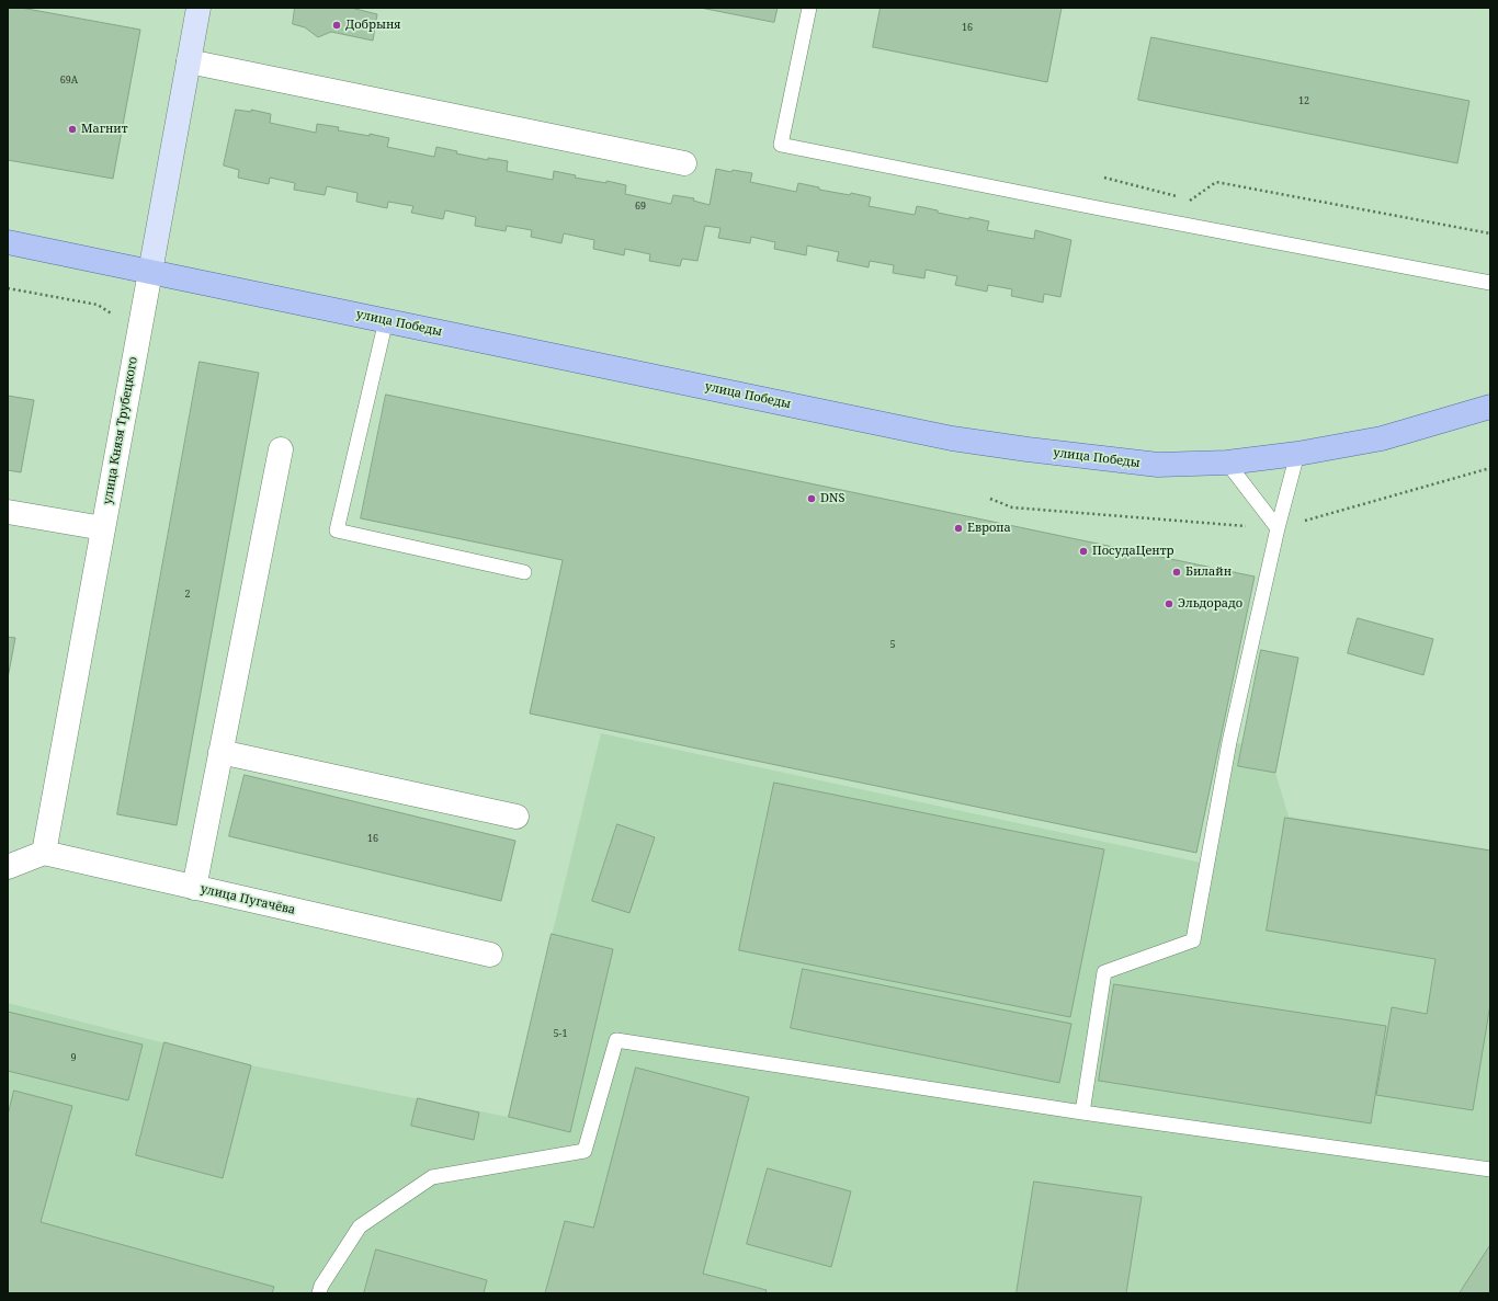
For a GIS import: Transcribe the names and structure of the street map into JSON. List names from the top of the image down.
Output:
{
  "streets": {
    "main road": ["улица Победы"],
    "street": ["улица Князя Трубецкого", "улица Пугачёва"]
  },
  "crossings": [
    ["улица Победы", "улица Князя Трубецкого"],
    ["улица Князя Трубецкого", "улица Пугачёва"]
  ],
  "places": [
    "Добрыня",
    "Магнит",
    "DNS",
    "Европа",
    "ПосудаЦентр",
    "Билайн",
    "Эльдорадо"
  ],
  "house_numbers": [
    "16",
    "69А",
    "12",
    "69",
    "2",
    "5",
    "16",
    "5-1",
    "9"
  ]
}
